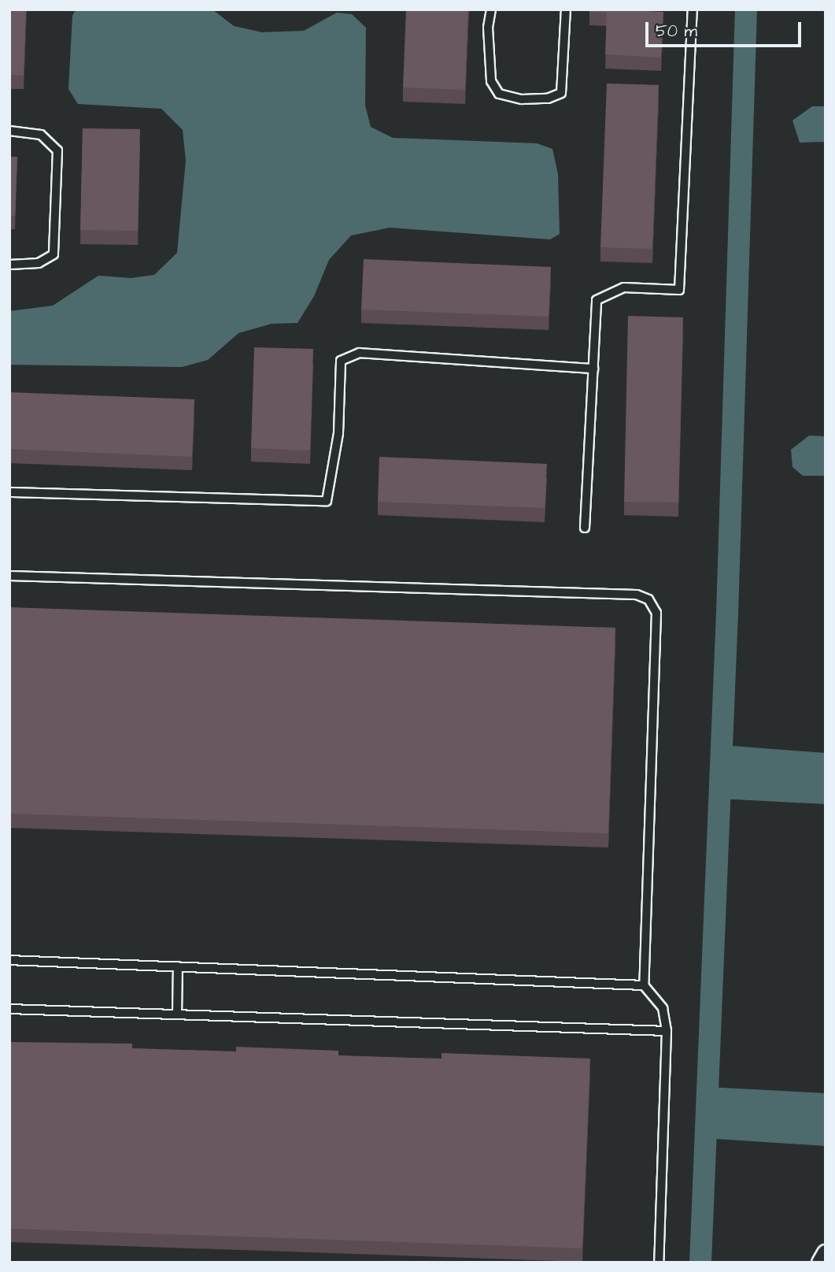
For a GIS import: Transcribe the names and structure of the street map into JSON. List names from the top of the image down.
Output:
{
  "scale_bar": "50 m"
}
